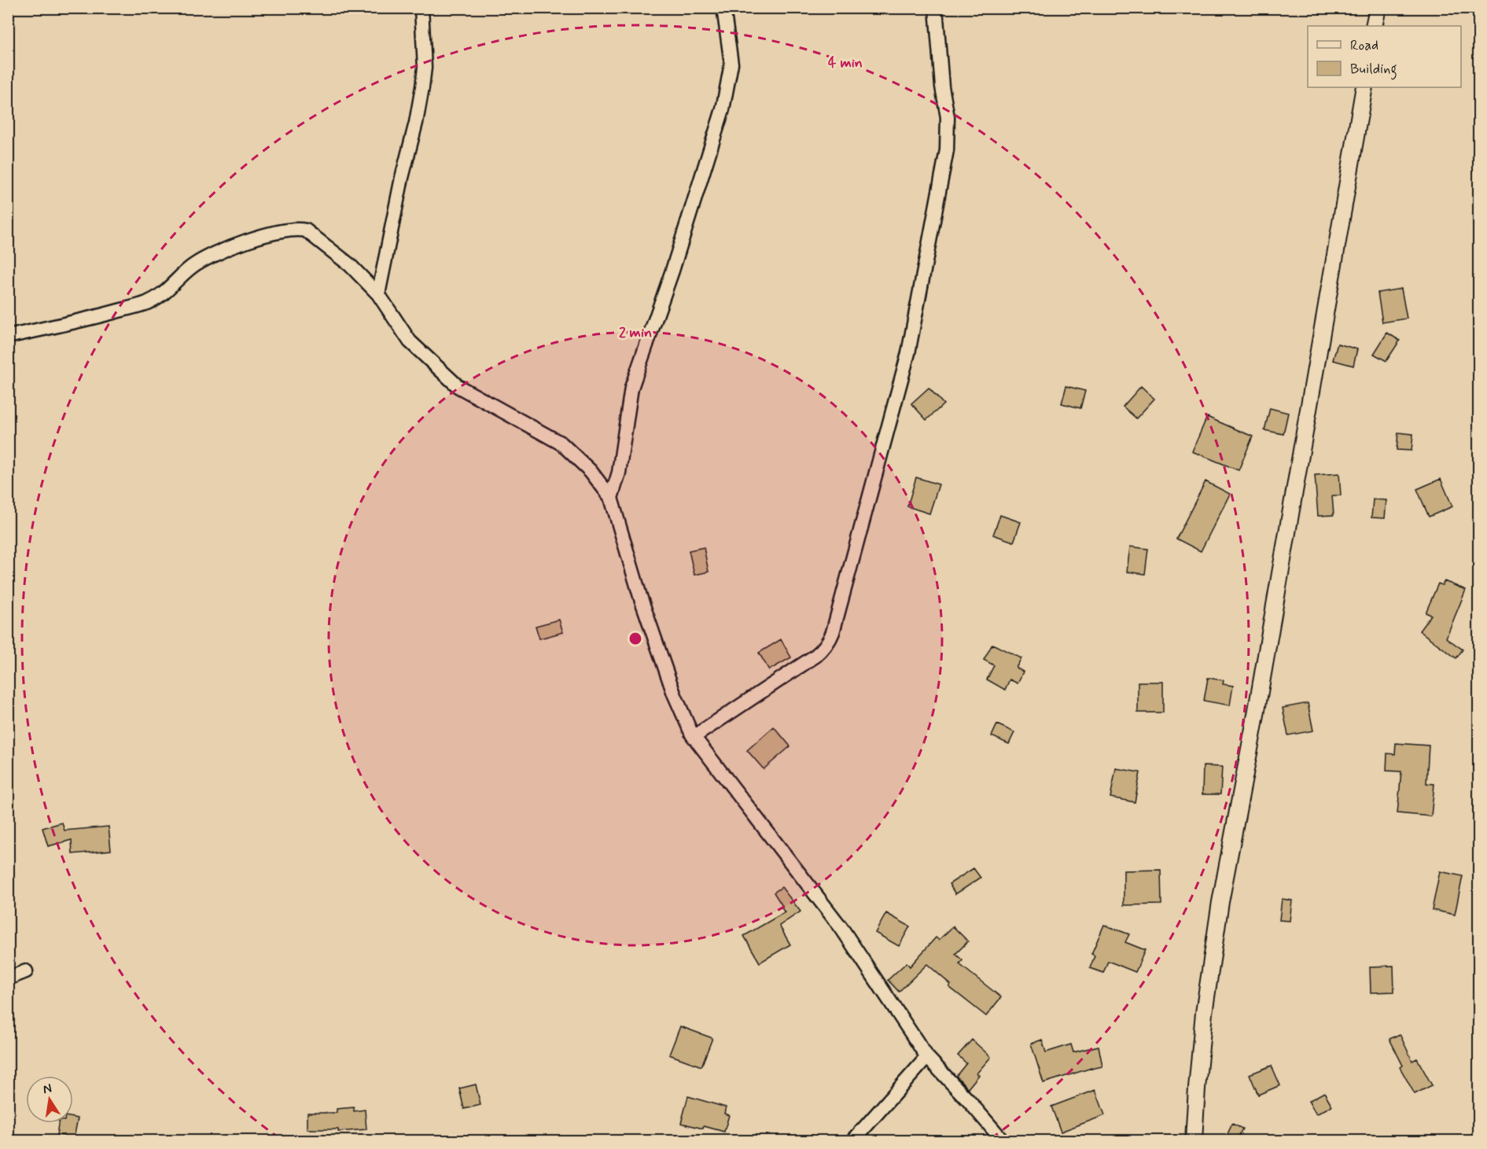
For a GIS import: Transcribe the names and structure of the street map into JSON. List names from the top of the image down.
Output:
{
  "legend": ["Road", "Building"],
  "north": "top",
  "rings": ["4 min", "2 min"]
}
